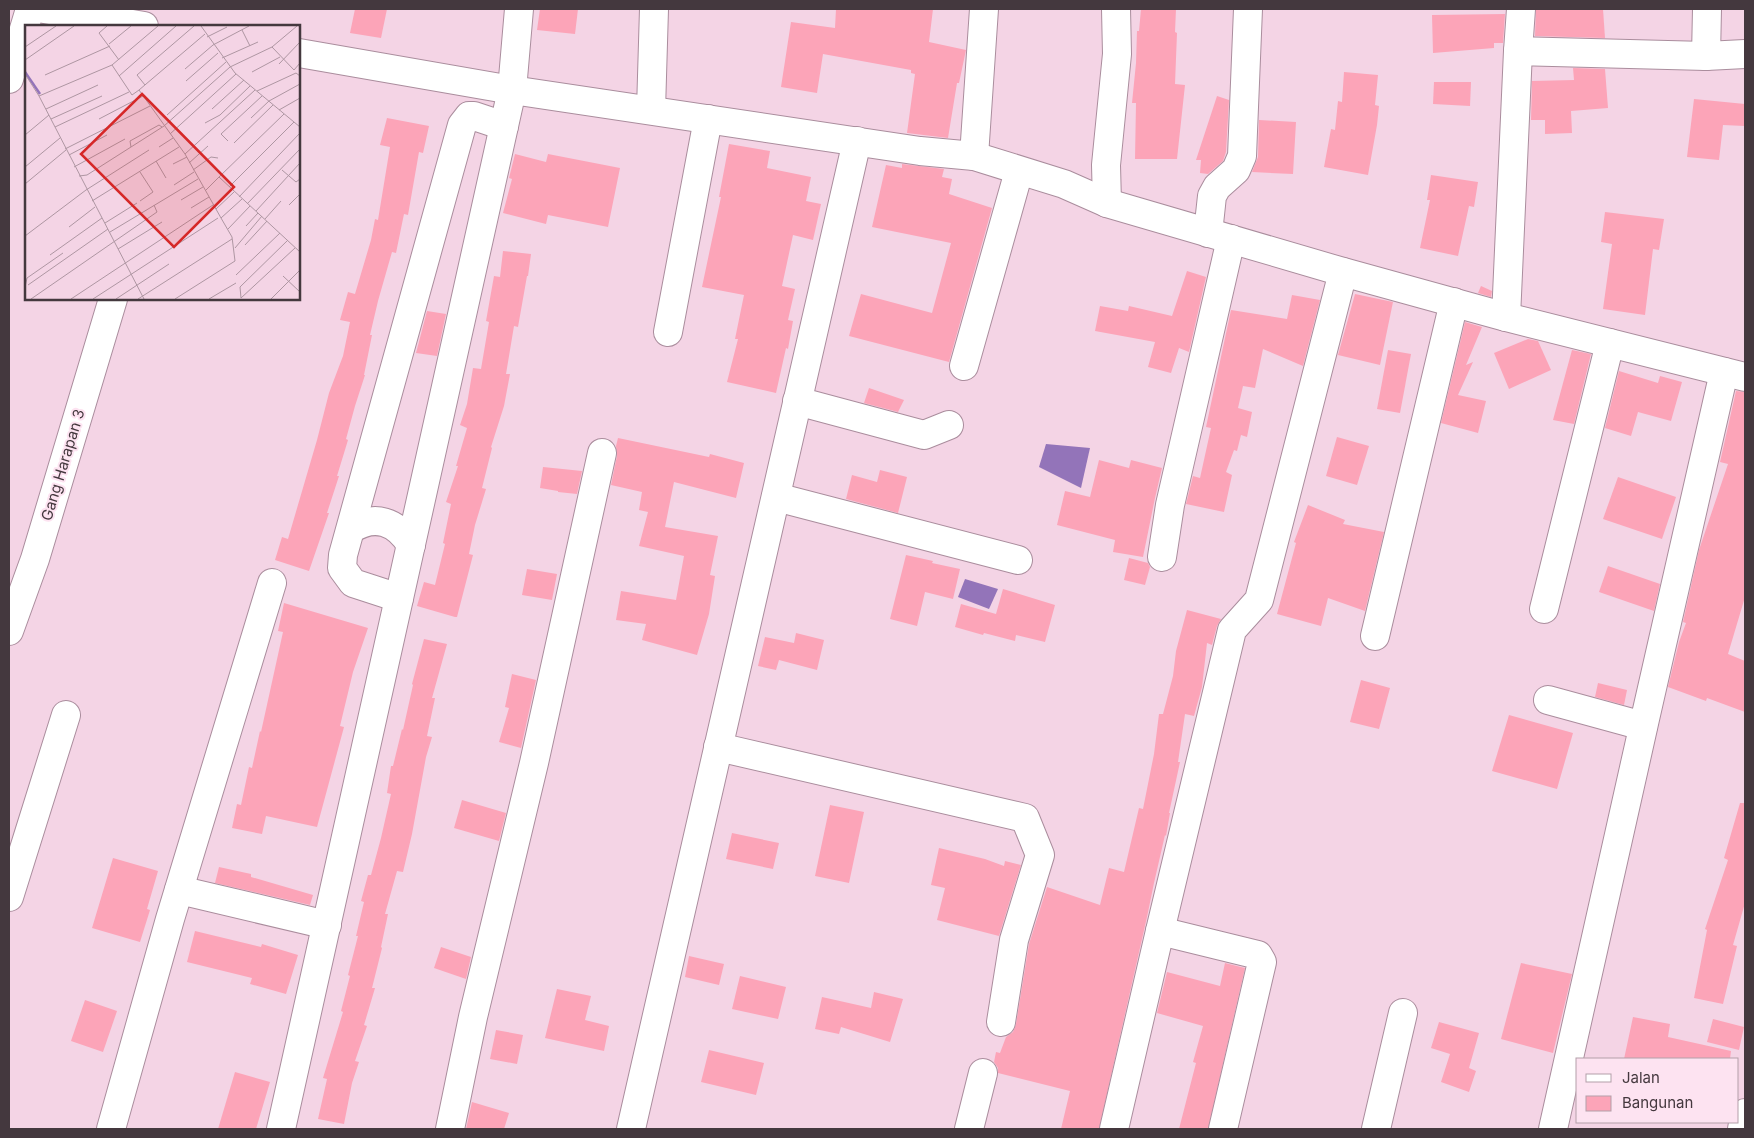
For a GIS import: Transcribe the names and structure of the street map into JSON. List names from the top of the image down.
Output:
{
  "streets": {
    "street": ["Gang Harapan 3"]
  },
  "legend": ["Jalan", "Bangunan"]
}
